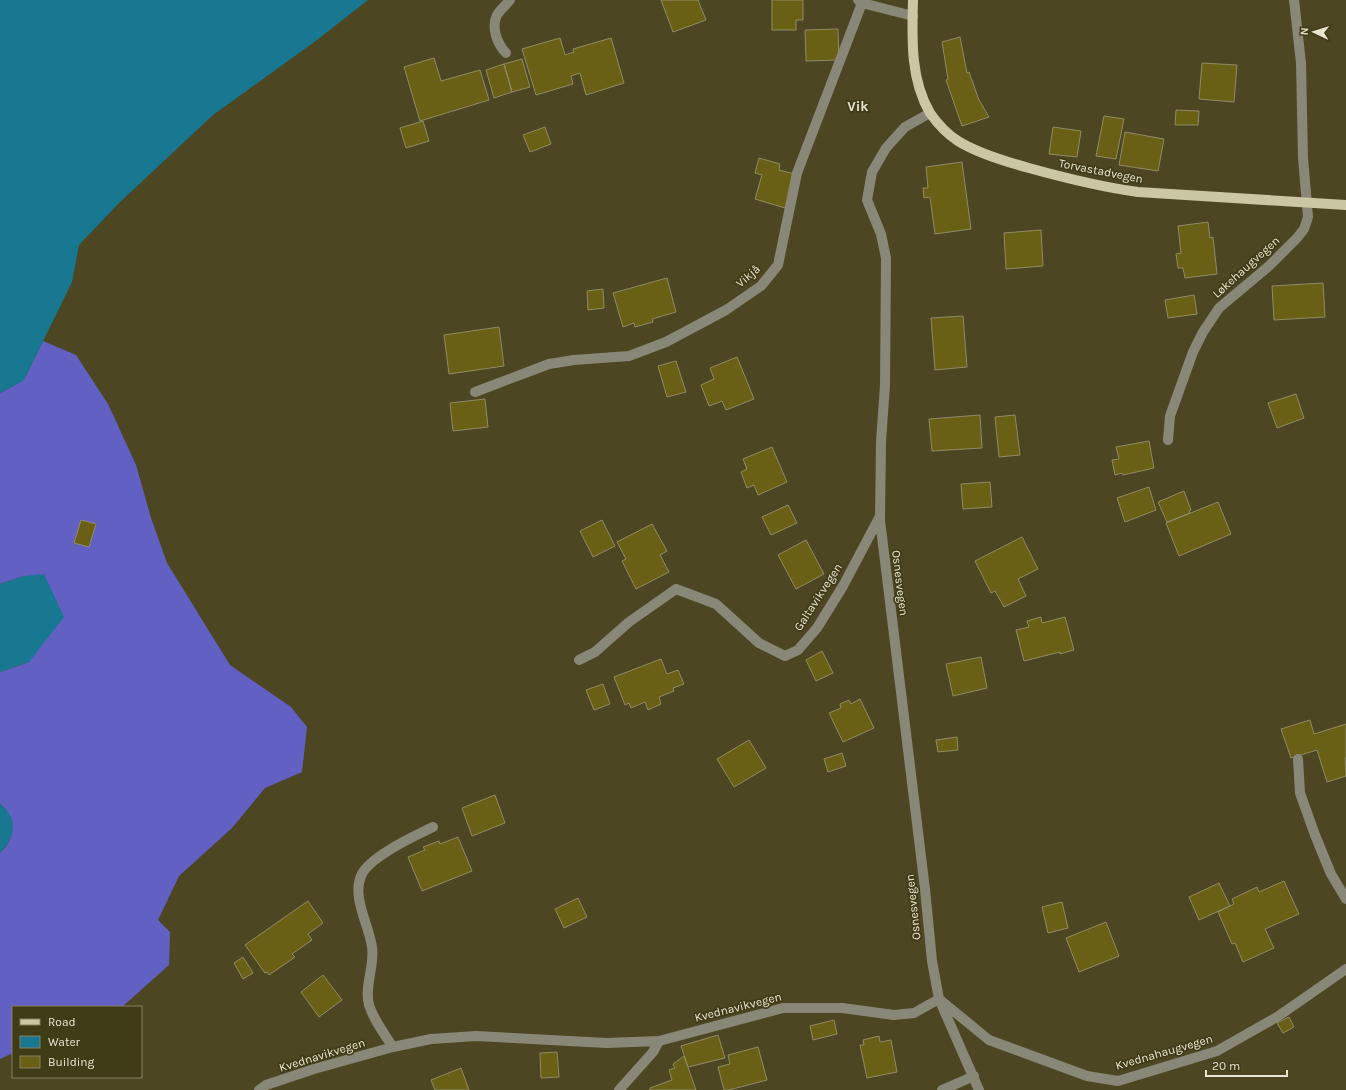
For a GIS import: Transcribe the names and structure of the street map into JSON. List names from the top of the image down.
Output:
{
  "streets": {
    "main road": ["Torvastadvegen"],
    "street": [
      "Løkehaugvegen",
      "Vikjå",
      "Osnesvegen",
      "Galtavikvegen",
      "Kvednavikvegen",
      "Kvednahaugvegen"
    ]
  },
  "crossings": [
    ["Torvastadvegen", "Løkehaugvegen"],
    ["Torvastadvegen", "Vikjå"],
    ["Torvastadvegen", "Osnesvegen"],
    ["Osnesvegen", "Galtavikvegen"],
    ["Osnesvegen", "Kvednavikvegen"],
    ["Osnesvegen", "Kvednahaugvegen"],
    ["Kvednavikvegen", "Kvednahaugvegen"]
  ],
  "districts": ["Vik"],
  "legend": ["Road", "Water", "Building"],
  "scale_bar": "20 m",
  "north": "left"
}
